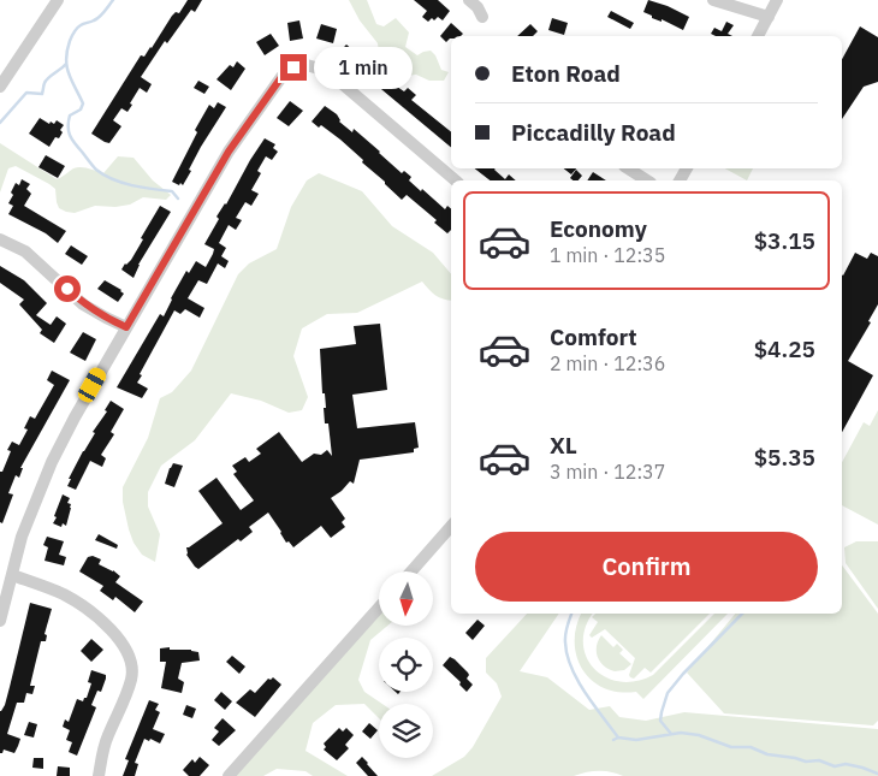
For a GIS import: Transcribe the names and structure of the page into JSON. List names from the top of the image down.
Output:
{
  "north": "bottom",
  "page": {
    "banner": ["Eton Road", "Piccadilly Road"],
    "bubble": "1 min",
    "list": [
      {
        "name": "Economy",
        "note": "1 min · 12:35",
        "value": "$3.15"
      },
      {
        "name": "Comfort",
        "note": "2 min · 12:36",
        "value": "$4.25"
      },
      {
        "name": "XL",
        "note": "3 min · 12:37",
        "value": "$5.35"
      }
    ],
    "buttons": "Confirm"
  }
}
